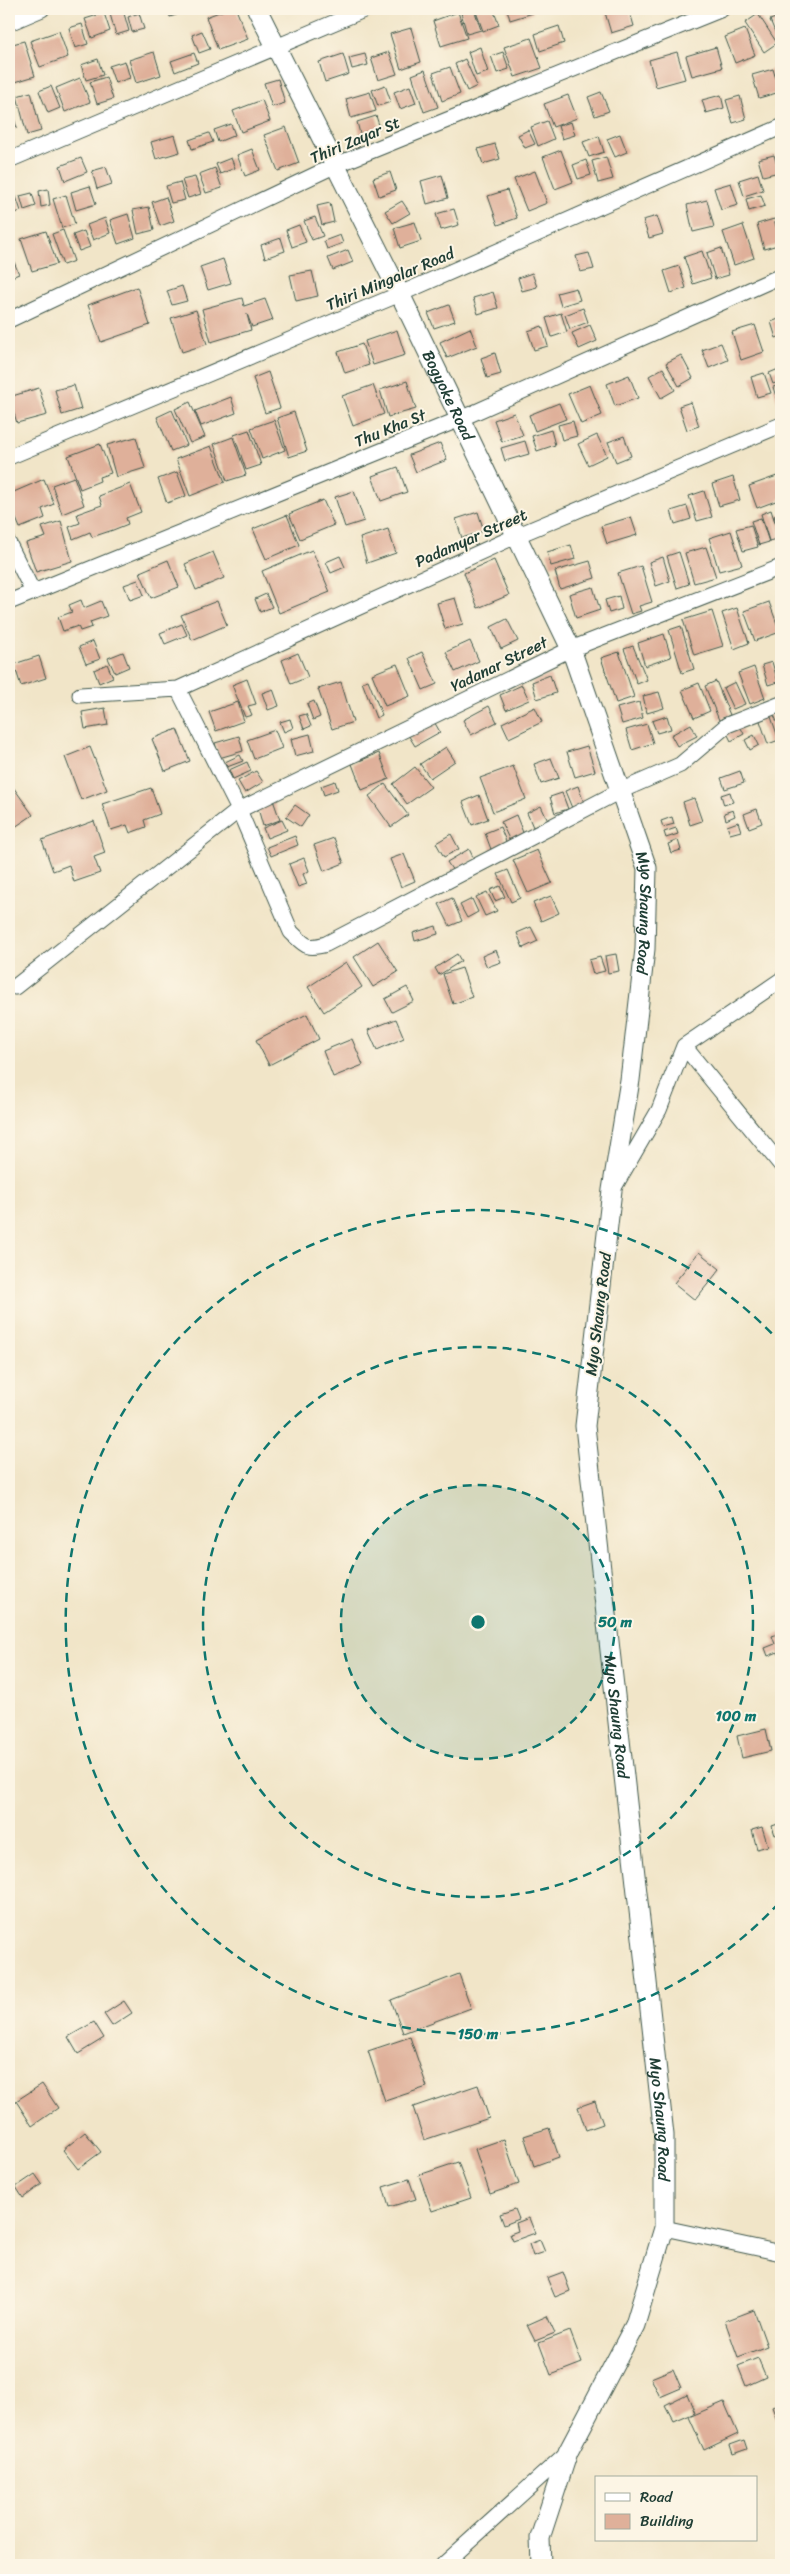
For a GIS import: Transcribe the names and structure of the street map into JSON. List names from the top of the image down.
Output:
{
  "streets": {
    "street": [
      "Thiri Zayar St",
      "Thiri Mingalar Road",
      "Bogyoke Road",
      "Thu Kha St",
      "Padamyar Street",
      "Yadanar Street",
      "Myo Shaung Road"
    ]
  },
  "crossings": [
    ["Thiri Zayar St", "Bogyoke Road"],
    ["Thiri Mingalar Road", "Bogyoke Road"],
    ["Bogyoke Road", "Thu Kha St"],
    ["Bogyoke Road", "Padamyar Street"],
    ["Bogyoke Road", "Yadanar Street"],
    ["Bogyoke Road", "Myo Shaung Road"]
  ],
  "legend": ["Road", "Building"],
  "rings": ["50 m", "100 m", "150 m"]
}
